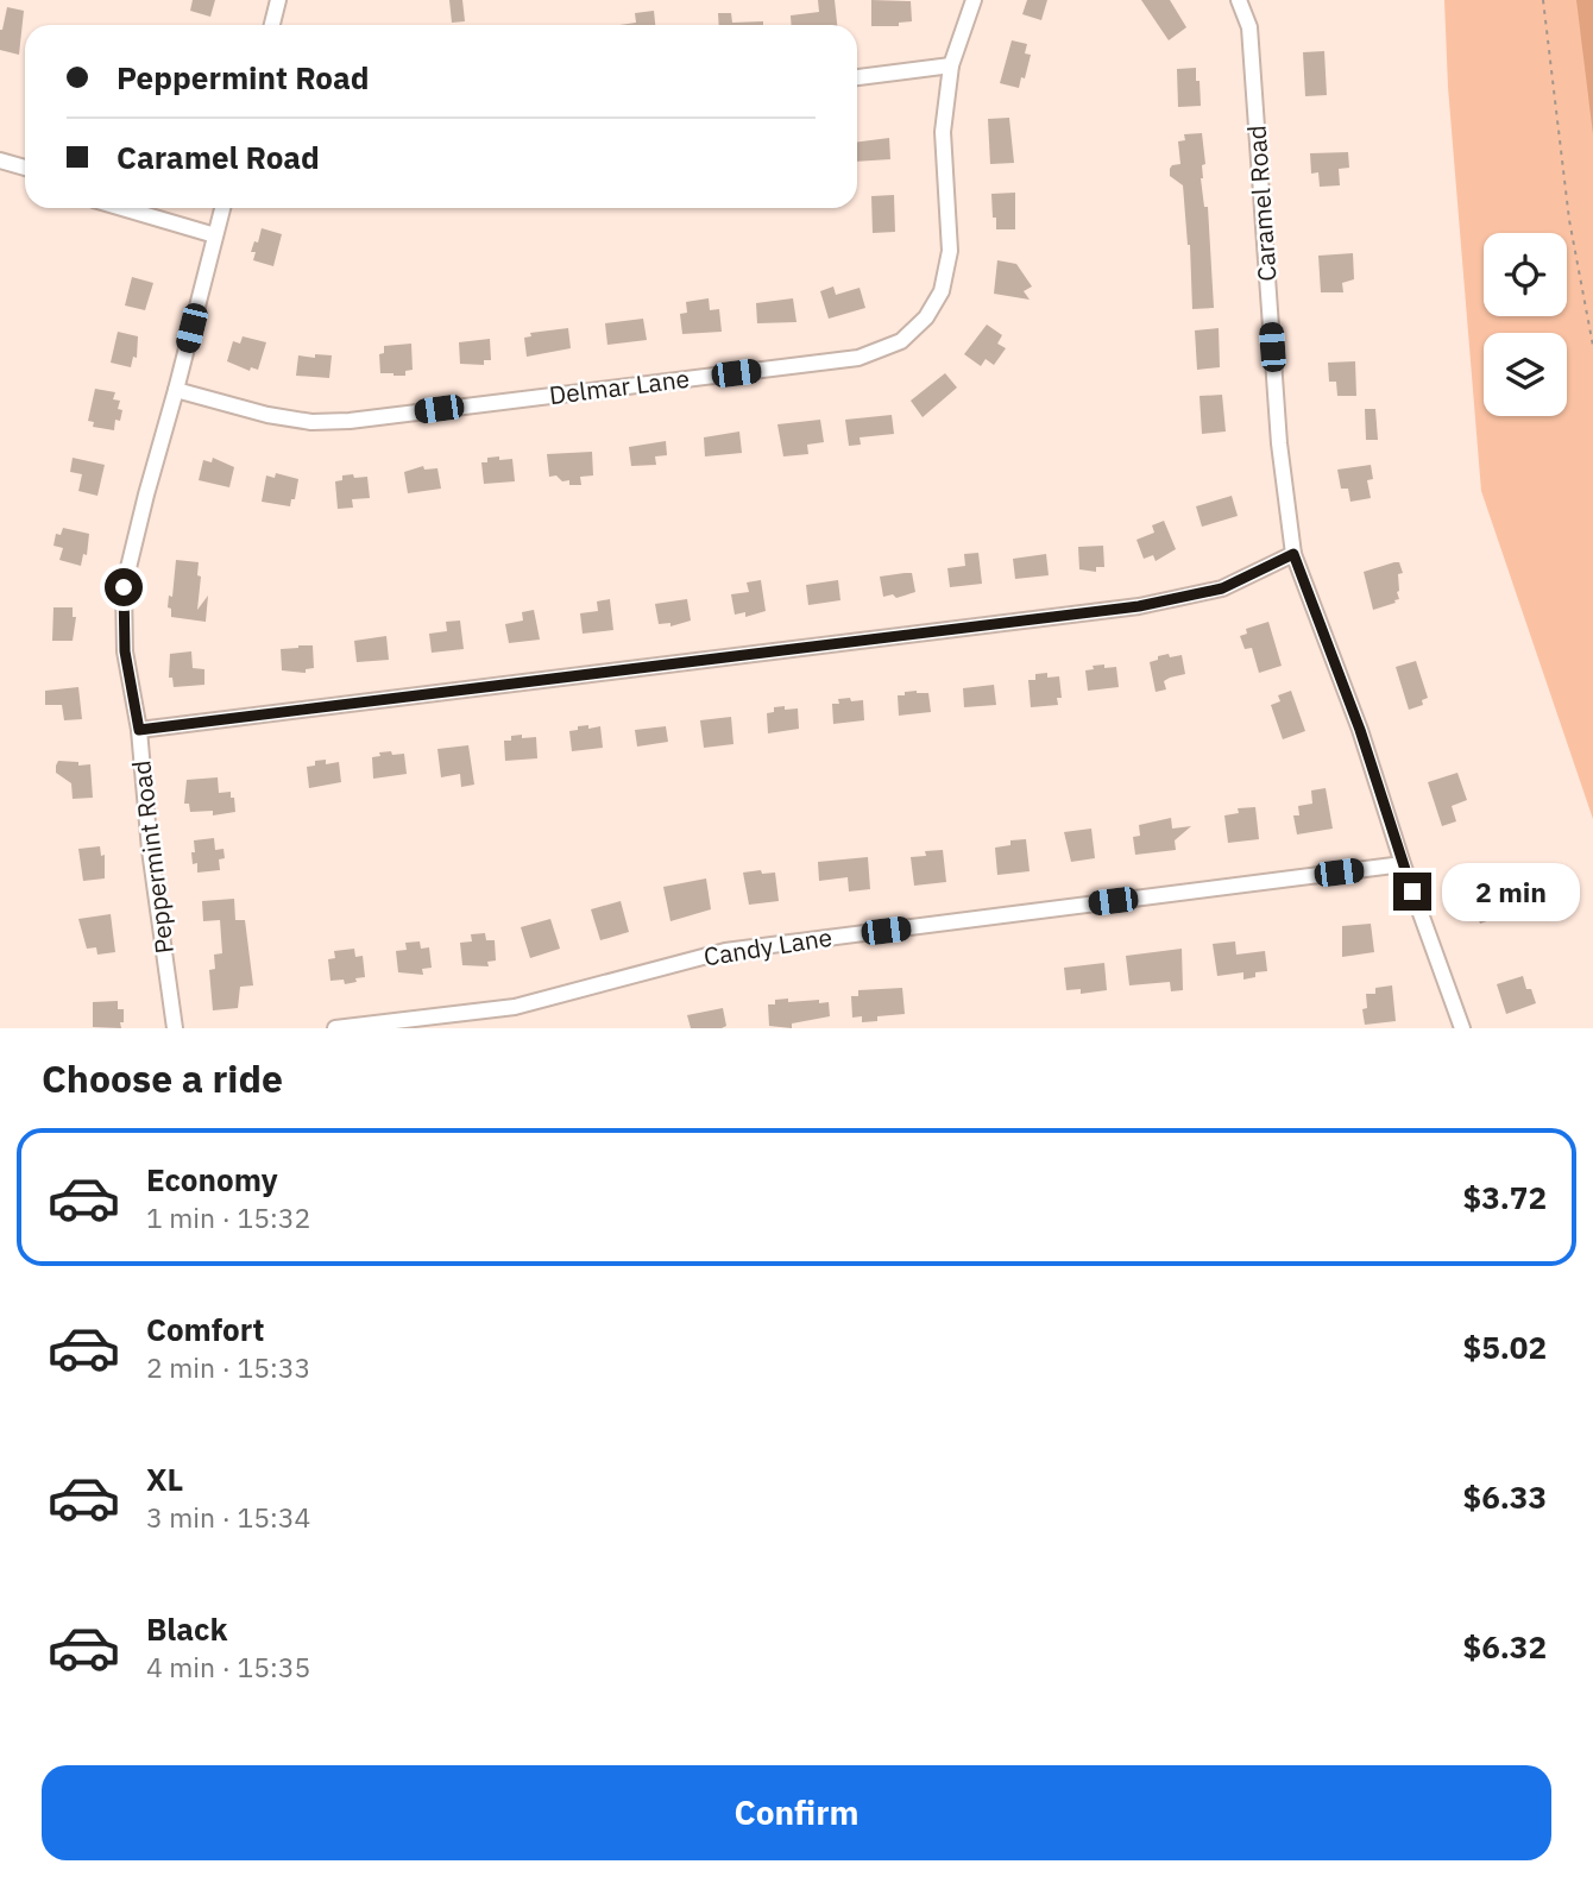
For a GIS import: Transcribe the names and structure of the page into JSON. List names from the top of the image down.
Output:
{
  "streets": {
    "street": [
      "Caramel Road",
      "Delmar Lane",
      "Peppermint Road",
      "Candy Lane"
    ]
  },
  "crossings": [
    ["Caramel Road", "Candy Lane"],
    ["Delmar Lane", "Peppermint Road"]
  ],
  "page": {
    "banner": ["Peppermint Road", "Caramel Road"],
    "bubble": "2 min",
    "heading": "Choose a ride",
    "list": [
      {
        "name": "Economy",
        "note": "1 min · 15:32",
        "value": "$3.72"
      },
      {
        "name": "Comfort",
        "note": "2 min · 15:33",
        "value": "$5.02"
      },
      {
        "name": "XL",
        "note": "3 min · 15:34",
        "value": "$6.33"
      },
      {
        "name": "Black",
        "note": "4 min · 15:35",
        "value": "$6.32"
      }
    ],
    "buttons": "Confirm"
  }
}
